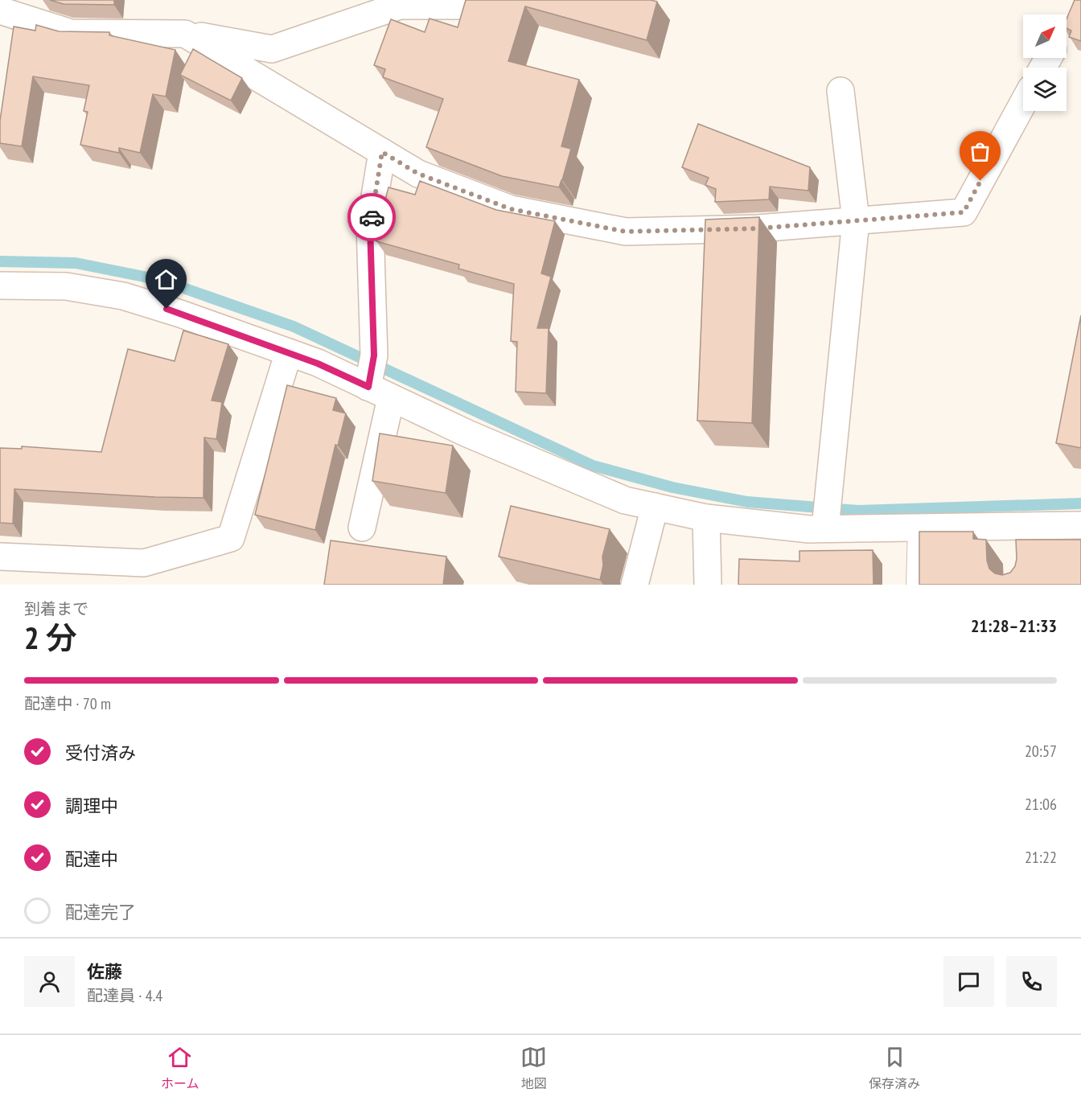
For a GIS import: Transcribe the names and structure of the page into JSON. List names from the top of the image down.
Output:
{
  "north": "top right",
  "page": {
    "heading": ["2 分", "到着まで", "21:28–21:33"],
    "panel": ["佐藤", "配達員 · 4.4"],
    "bar": "配達中 · 70 m",
    "list": [
      ["受付済み", "20:57"],
      ["調理中", "21:06"],
      ["配達中", "21:22"],
      "配達完了"
    ],
    "tabs": ["ホーム", "地図", "保存済み"]
  }
}
